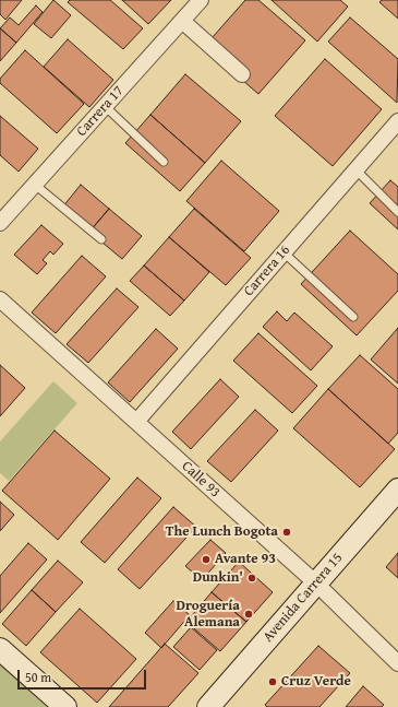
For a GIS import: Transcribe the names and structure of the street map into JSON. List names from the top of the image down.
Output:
{
  "streets": {
    "main road": ["Avenida Carrera 15"],
    "street": ["Carrera 17", "Carrera 16", "Calle 93"]
  },
  "crossings": [
    ["Carrera 16", "Calle 93"],
    ["Calle 93", "Avenida Carrera 15"]
  ],
  "places": [
    "The Lunch Bogota",
    "Avante 93",
    "Dunkin'",
    "Droguería Alemana",
    "Cruz Verde"
  ],
  "scale_bar": "50 m"
}
